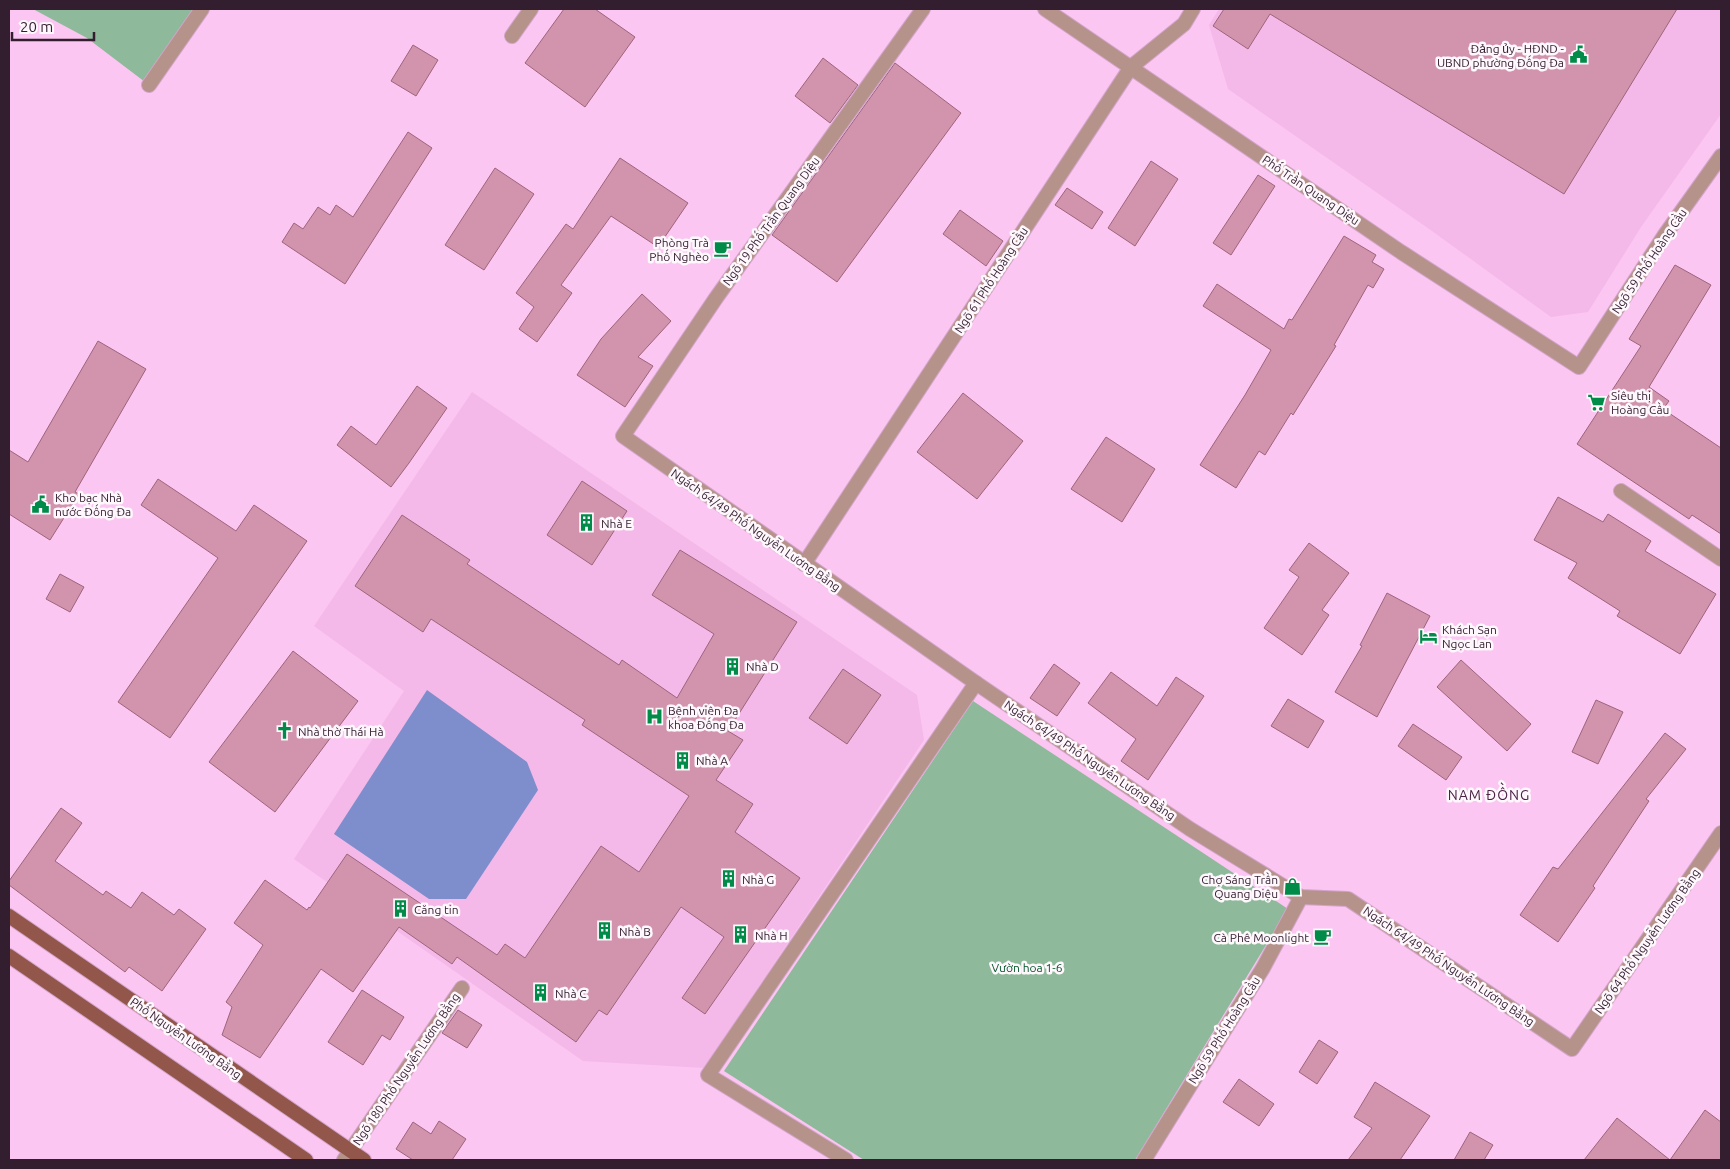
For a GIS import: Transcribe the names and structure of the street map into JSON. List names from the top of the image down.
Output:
{
  "streets": {
    "main road": ["Phố Nguyễn Lương Bằng"],
    "street": [
      "Phố Trần Quang Diệu",
      "Ngõ 19 Phố Trần Quang Diệu",
      "Ngõ 59 Phố Hoàng Cầu",
      "Ngõ 61 Phố Hoàng Cầu",
      "Ngách 64/49 Phố Nguyễn Lương Bằng",
      "Ngõ 64 Phố Nguyễn Lương Bằng",
      "Ngõ 180 Phố Nguyễn Lương Bằng"
    ]
  },
  "crossings": [
    ["Phố Trần Quang Diệu", "Ngõ 59 Phố Hoàng Cầu"],
    ["Phố Trần Quang Diệu", "Ngõ 61 Phố Hoàng Cầu"],
    ["Ngõ 19 Phố Trần Quang Diệu", "Ngách 64/49 Phố Nguyễn Lương Bằng"],
    ["Ngõ 59 Phố Hoàng Cầu", "Ngách 64/49 Phố Nguyễn Lương Bằng"],
    ["Ngõ 61 Phố Hoàng Cầu", "Ngách 64/49 Phố Nguyễn Lương Bằng"],
    ["Ngách 64/49 Phố Nguyễn Lương Bằng", "Ngõ 64 Phố Nguyễn Lương Bằng"],
    ["Phố Nguyễn Lương Bằng", "Ngõ 180 Phố Nguyễn Lương Bằng"]
  ],
  "districts": ["NAM ĐỒNG"],
  "parks": ["Vườn hoa 1-6"],
  "places": {
    "public building": ["Đảng ủy - HĐND - UBND phường Đống Đa", "Kho bạc Nhà nước Đống Đa"],
    "cafe": ["Phòng Trà Phố Nghèo", "Cà Phê Moonlight"],
    "supermarket": ["Siêu thị Hoàng Cầu"],
    "building": [
      "Nhà E",
      "Nhà D",
      "Nhà A",
      "Nhà G",
      "Căng tin",
      "Nhà B",
      "Nhà H",
      "Nhà C"
    ],
    "hotel": ["Khách Sạn Ngọc Lan"],
    "hospital": ["Bệnh viện Đa khoa Đống Đa"],
    "church": ["Nhà thờ Thái Hà"],
    "shop": ["Chợ Sáng Trần Quang Diệu"]
  },
  "scale_bar": "20 m"
}
